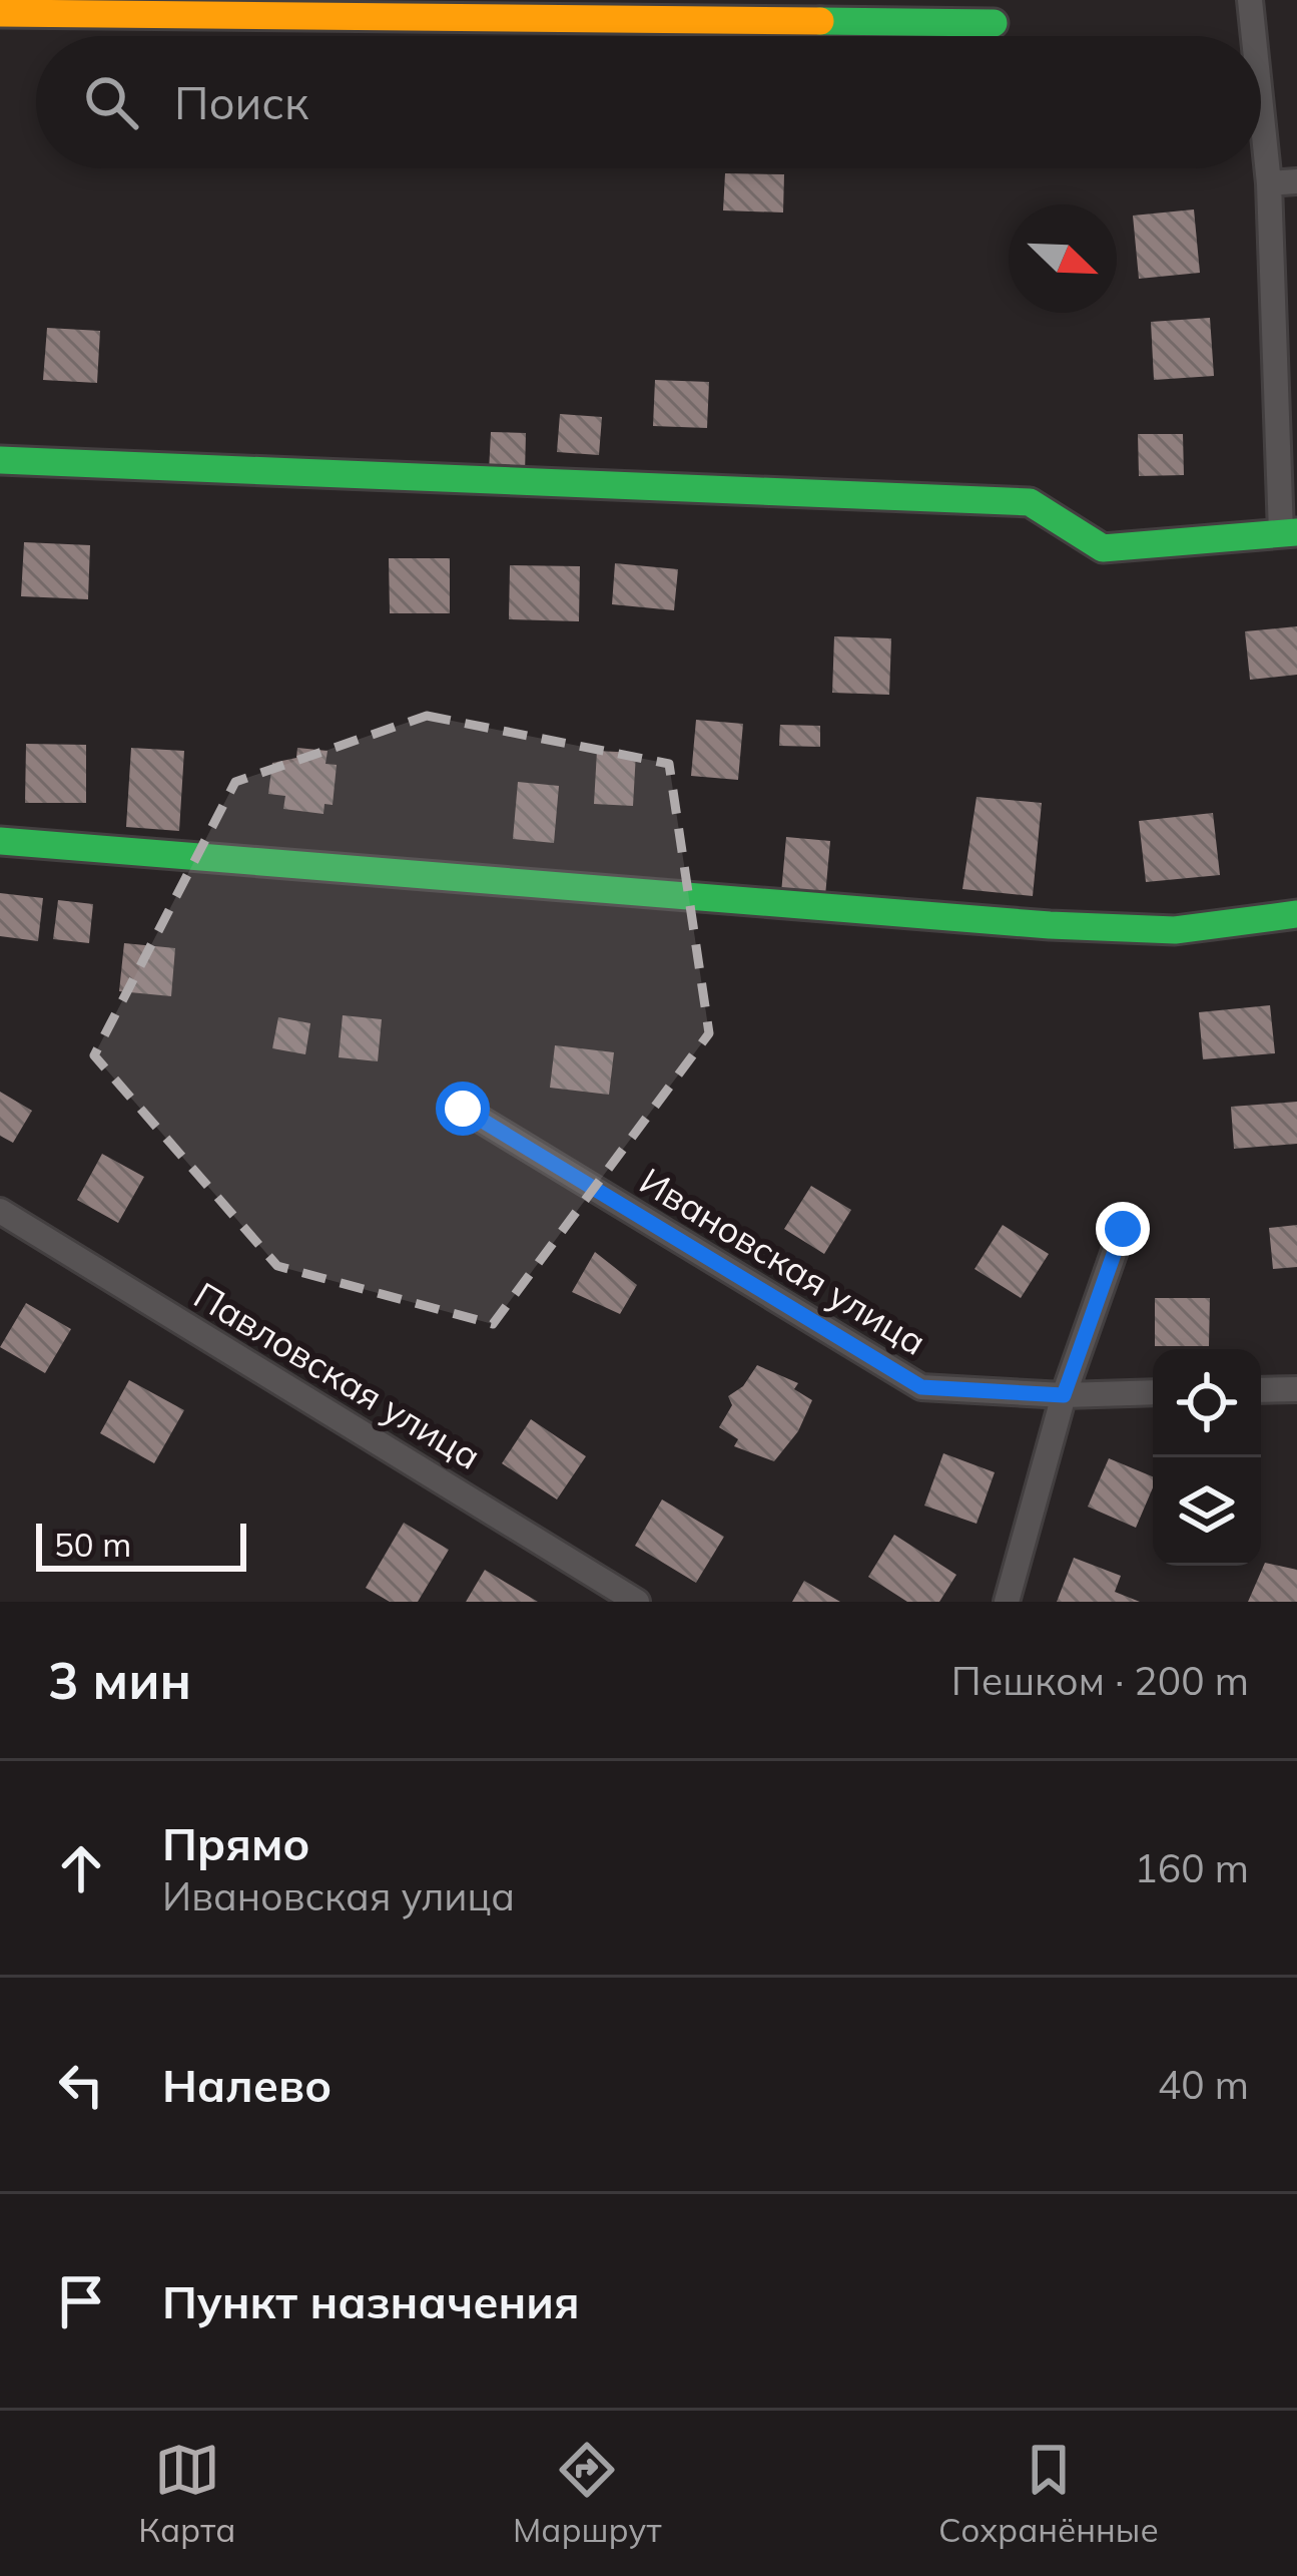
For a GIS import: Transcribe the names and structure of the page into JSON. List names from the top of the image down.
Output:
{
  "streets": {
    "street": ["Ивановская улица", "Павловская улица"]
  },
  "scale_bar": "50 m",
  "north": "bottom right",
  "page": {
    "search": "Поиск",
    "scale": "50 m",
    "heading": ["3 мин", "Пешком · 200 m"],
    "list": [
      ["Прямо", "Ивановская улица", "160 m"],
      ["Налево", "40 m"],
      "Пункт назначения"
    ],
    "nav": ["Карта", "Маршрут", "Сохранённые"]
  }
}
